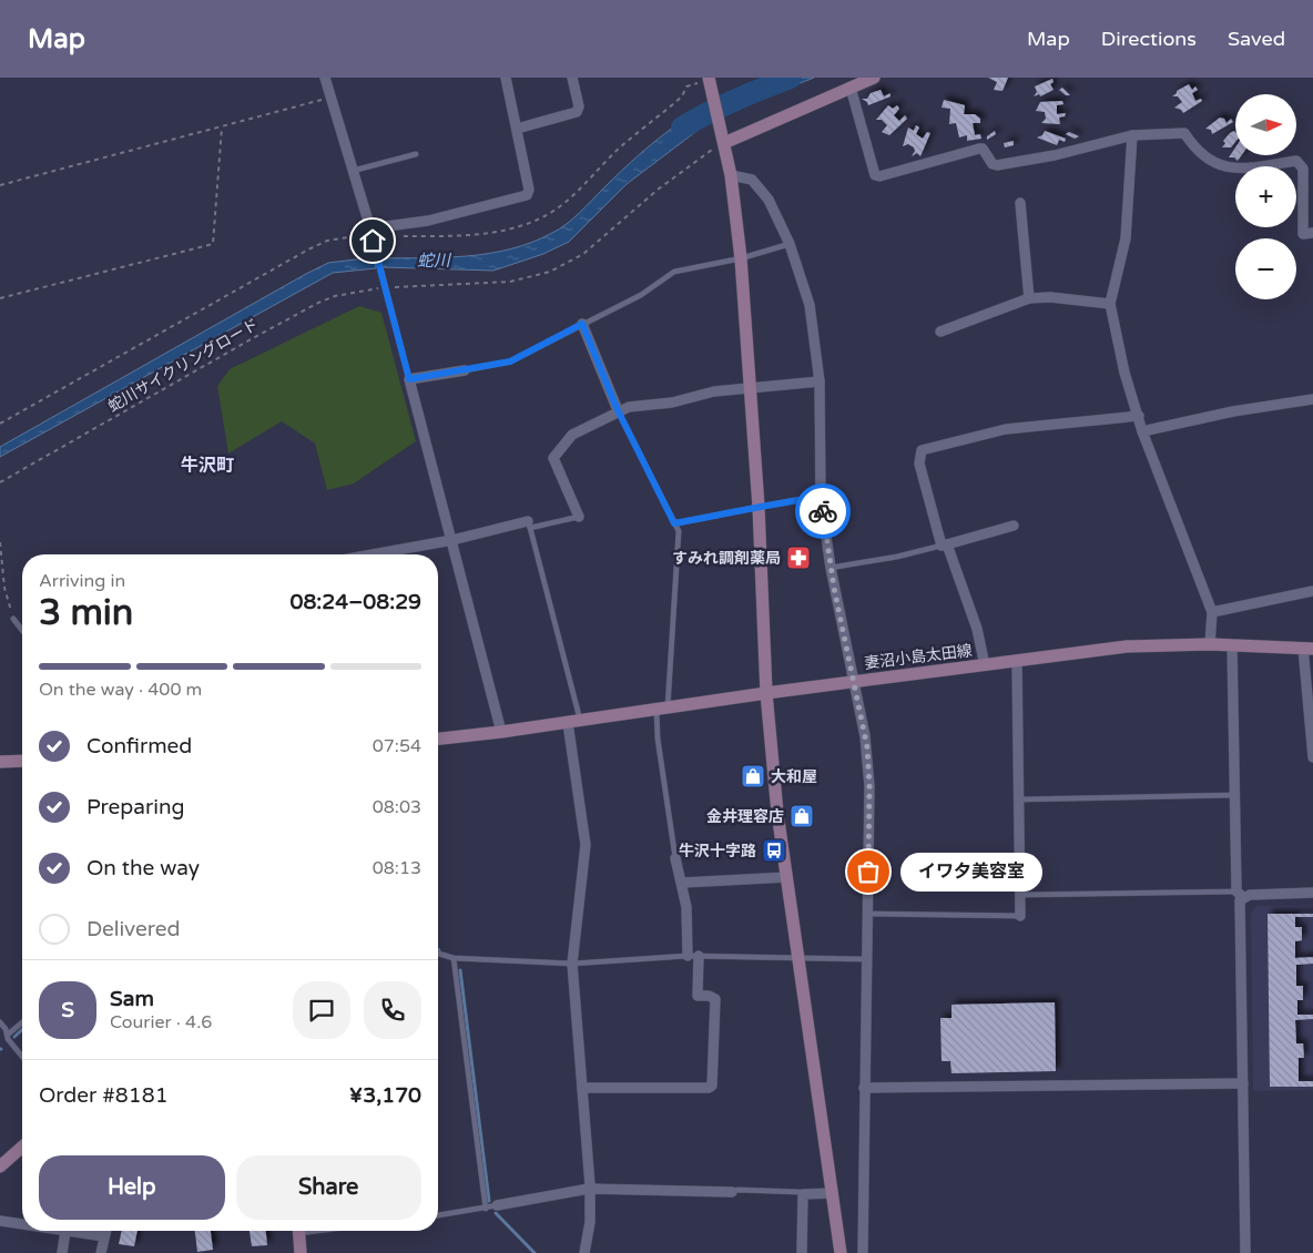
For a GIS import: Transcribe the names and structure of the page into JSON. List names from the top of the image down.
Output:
{
  "streets": {
    "main road": ["妻沼小島太田線"],
    "path": ["蛇川サイクリングロード"]
  },
  "districts": ["牛沢町"],
  "water": ["蛇川"],
  "places": {
    "pharmacy": ["すみれ調剤薬局"],
    "shop": ["大和屋", "金井理容店"],
    "bus stop": ["牛沢十字路"],
    "other": ["イワ夕美容室"]
  },
  "north": "right",
  "page": {
    "header": "Map",
    "nav": ["Map", "Directions", "Saved"],
    "map_buttons": ["+", "−"],
    "heading": ["3 min", "Arriving in", "08:24–08:29"],
    "panel": [
      "Sam",
      "Courier · 4.6",
      "Order #8181",
      "¥3,170"
    ],
    "bar": "On the way · 400 m",
    "list": [
      ["Confirmed", "07:54"],
      ["Preparing", "08:03"],
      ["On the way", "08:13"],
      "Delivered"
    ],
    "bubble": "イワ夕美容室",
    "round": "S",
    "buttons": ["Help", "Share"]
  }
}
